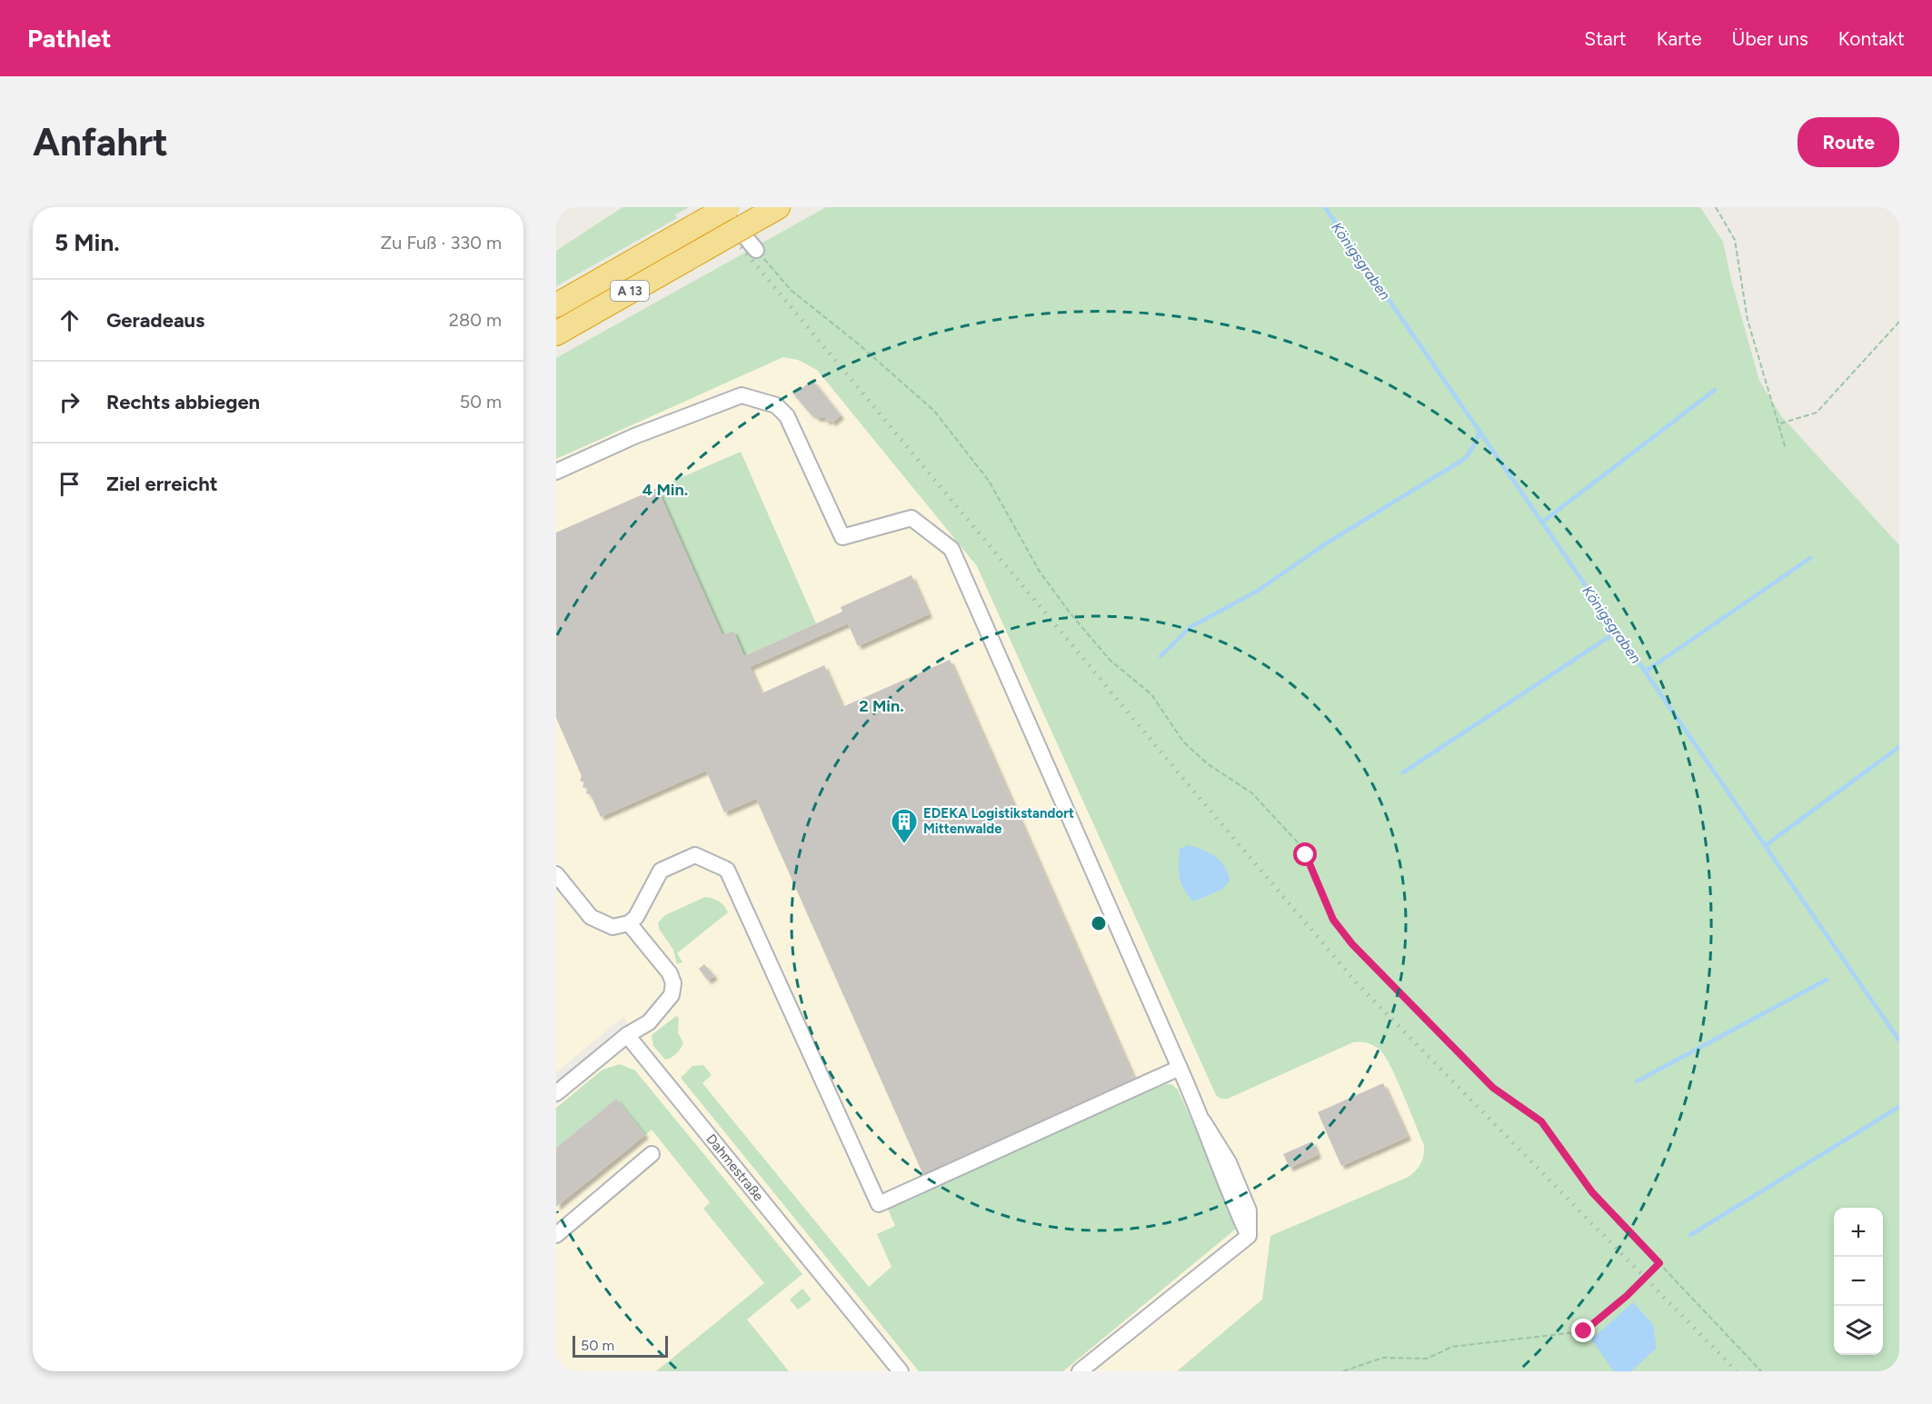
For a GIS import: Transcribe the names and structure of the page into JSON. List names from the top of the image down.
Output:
{
  "streets": {
    "highway": ["A 13"],
    "street": ["Dahmestraße"]
  },
  "water": ["Königsgraben"],
  "places": {
    "building": ["EDEKA Logistikstandort Mittenwalde"]
  },
  "scale_bar": "50 m",
  "page": {
    "header": "Pathlet",
    "nav": [
      "Start",
      "Karte",
      "Über uns",
      "Kontakt"
    ],
    "buttons": "Route",
    "title": "Anfahrt",
    "heading": ["5 Min.", "Zu Fuß · 330 m"],
    "list": [
      ["Geradeaus", "280 m"],
      ["Rechts abbiegen", "50 m"],
      "Ziel erreicht"
    ],
    "map_buttons": ["+", "−"],
    "scale": "50 m"
  },
  "rings": ["4 Min.", "2 Min."]
}
